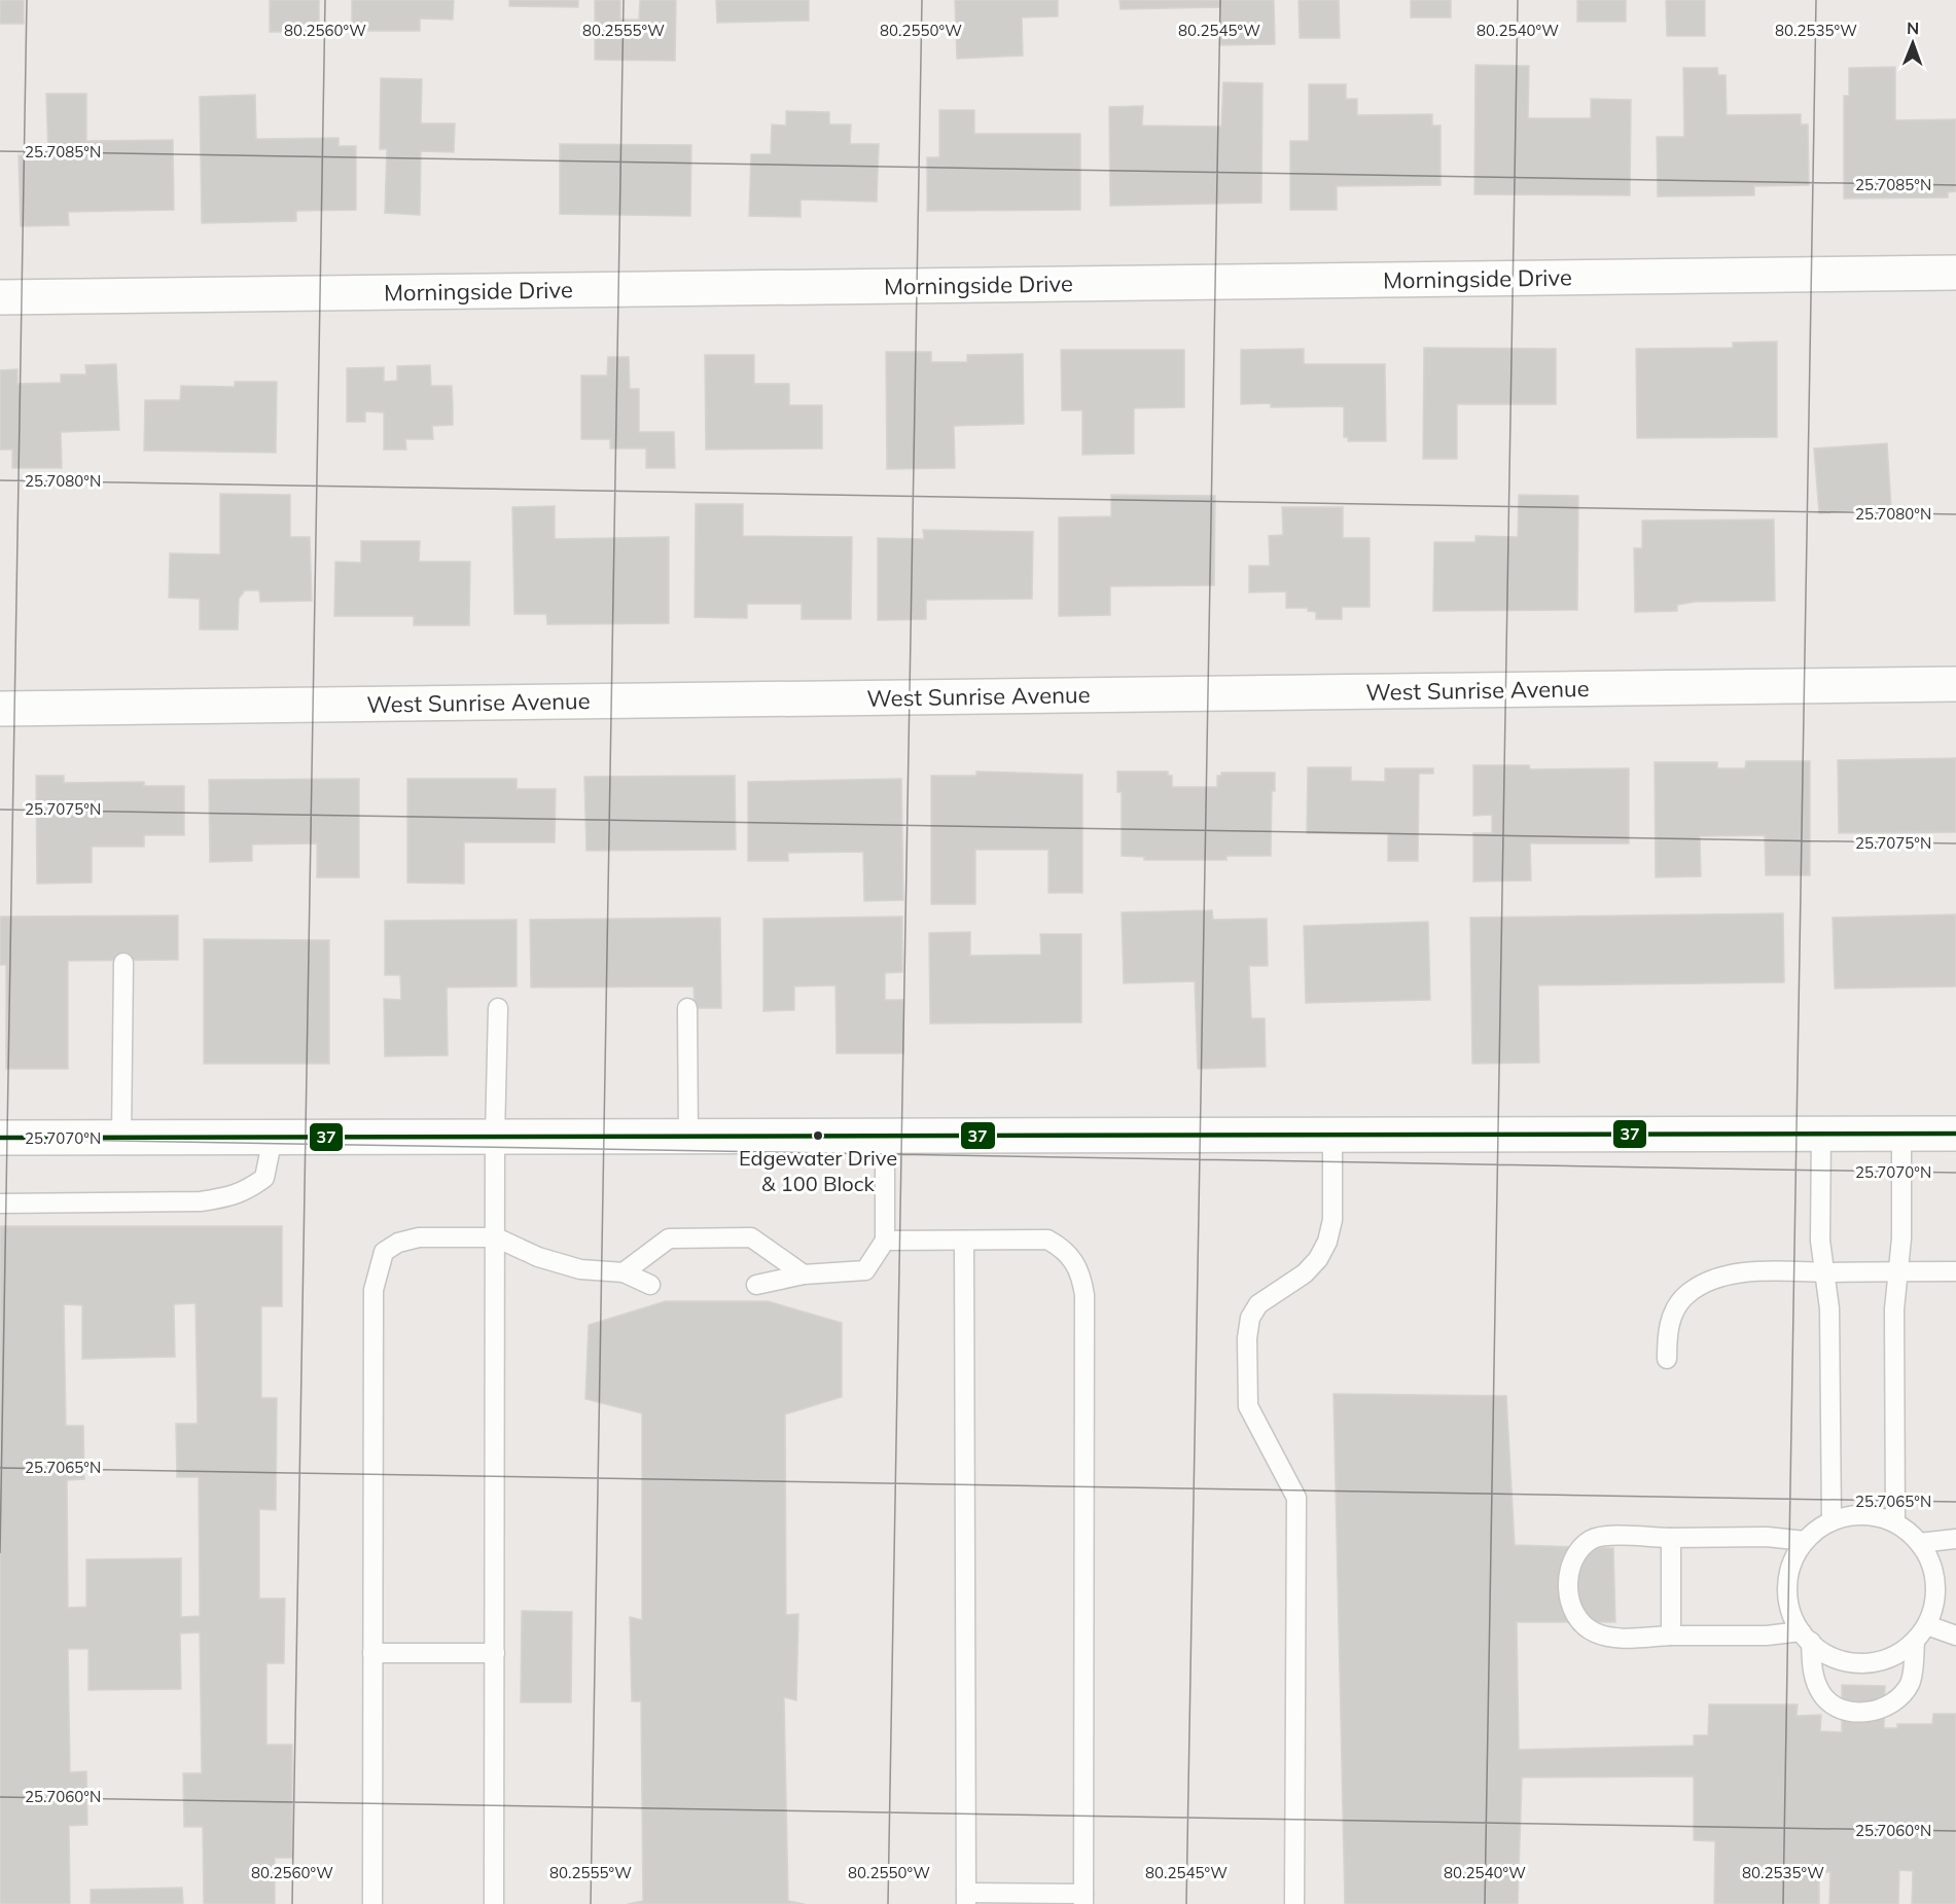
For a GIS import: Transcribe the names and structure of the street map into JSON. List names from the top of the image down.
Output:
{
  "streets": {
    "street": ["Morningside Drive", "West Sunrise Avenue"]
  },
  "places": ["Edgewater Drive & 100 Block"],
  "lines": ["transit line 37"],
  "north": "top",
  "coordinates": [
    "80.2560°W",
    "80.2555°W",
    "80.2550°W",
    "80.2545°W",
    "80.2540°W",
    "80.2535°W",
    "25.7085°N",
    "25.7080°N",
    "25.7075°N",
    "25.7070°N",
    "25.7065°N",
    "25.7060°N"
  ]
}
